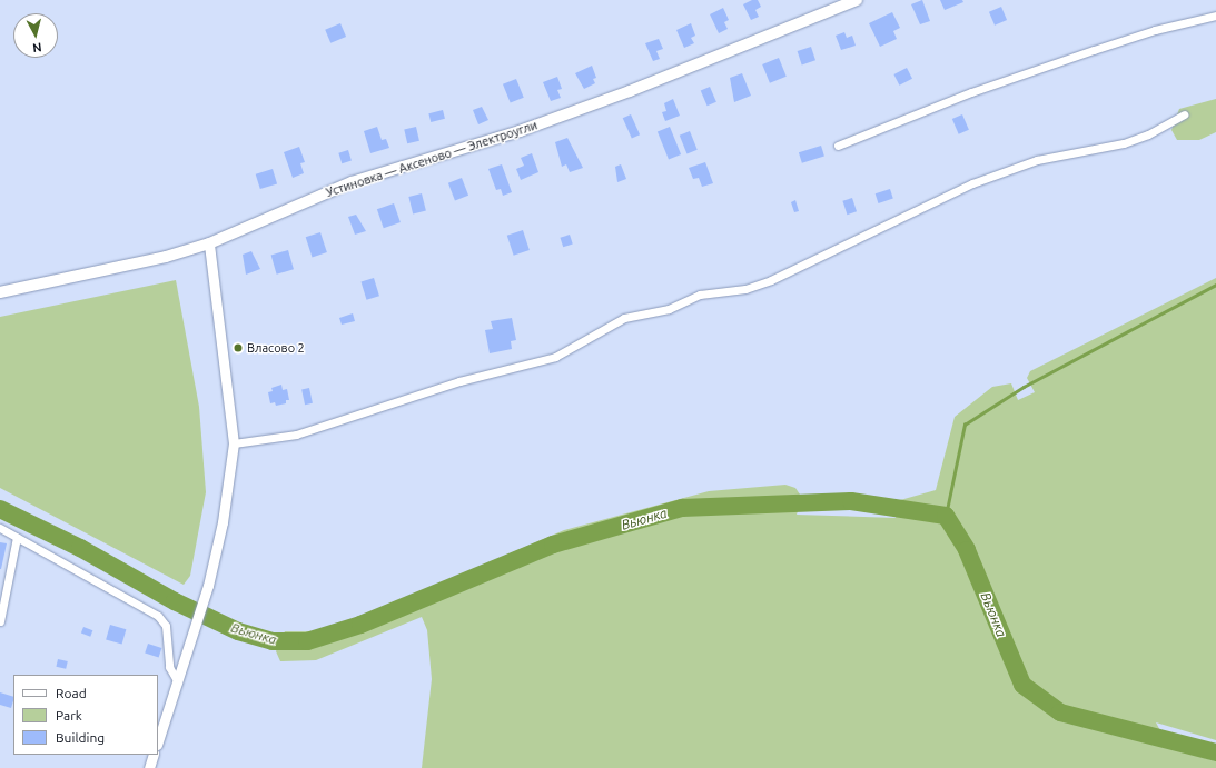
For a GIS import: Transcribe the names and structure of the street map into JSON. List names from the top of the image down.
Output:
{
  "streets": {
    "main road": ["Устиновка — Аксеново — Электроугли"]
  },
  "water": ["Вьюнка"],
  "places": ["Власово 2"],
  "legend": ["Road", "Park", "Building"],
  "north": "bottom"
}
